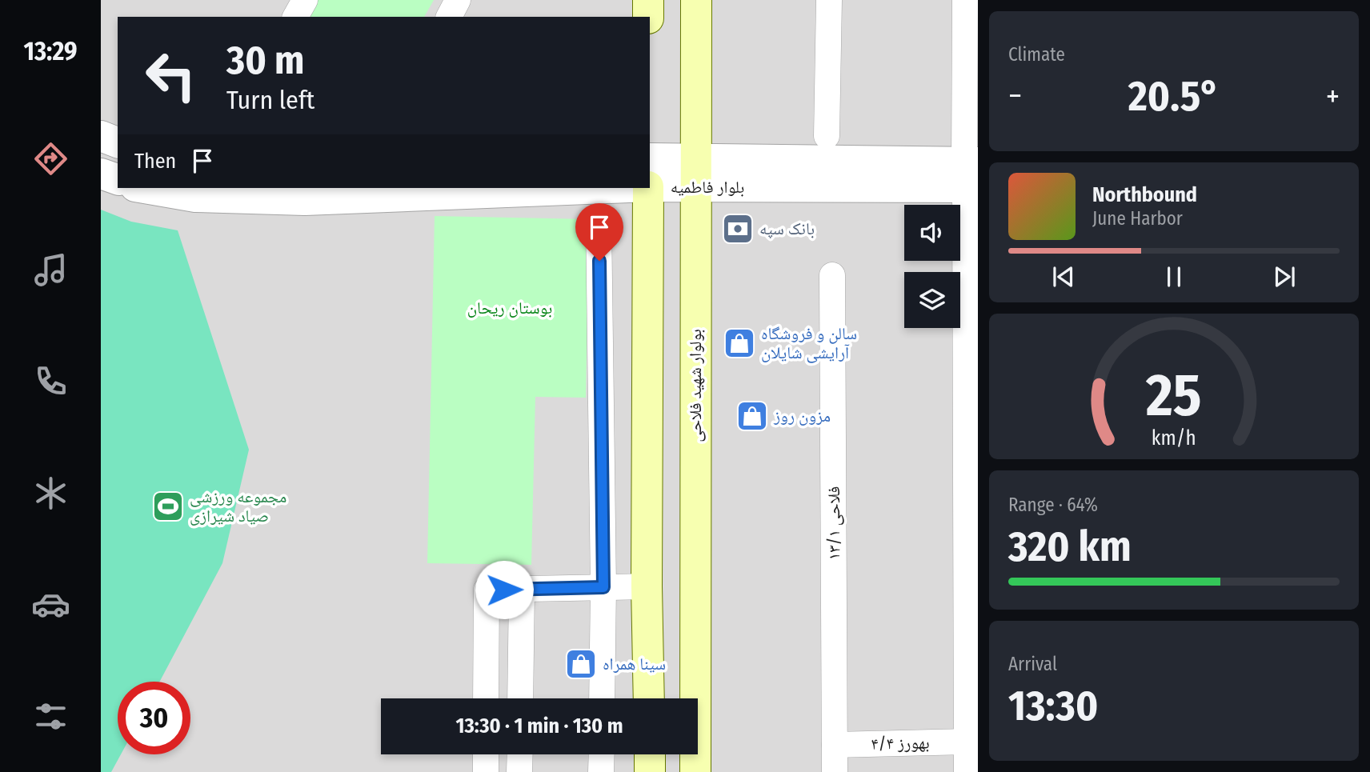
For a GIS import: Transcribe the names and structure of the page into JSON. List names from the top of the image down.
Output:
{
  "streets": {
    "main road": ["بولوار شهید فلاحی"],
    "street": ["بلوار فاطمیه", "فلاحی ۱۳/۱", "بهورز ۴/۴"]
  },
  "crossings": [
    ["بلوار فاطمیه", "بولوار شهید فلاحی"],
    ["فلاحی ۱۳/۱", "بهورز ۴/۴"]
  ],
  "parks": ["بوستان ریحان"],
  "places": {
    "bank": ["بانک سپه"],
    "shop": ["سالن و فروشگاه آرایشی شایلان", "مزون روز", "سینا همراه"],
    "sports": ["مجموعه ورزشی صیاد شیرازی"]
  },
  "page": {
    "tabs": "13:29",
    "tile": [
      "Climate",
      ["Range · 64%", "320 km"],
      ["Arrival", "13:30"]
    ],
    "turn": ["30 m", "Turn left"],
    "heat": ["−", "20.5°", "+"],
    "then": "Then",
    "song": ["Northbound", "June Harbor"],
    "limit": "30",
    "trip": "13:30 · 1 min · 130 m",
    "gauge": ["25", "km/h"]
  }
}
